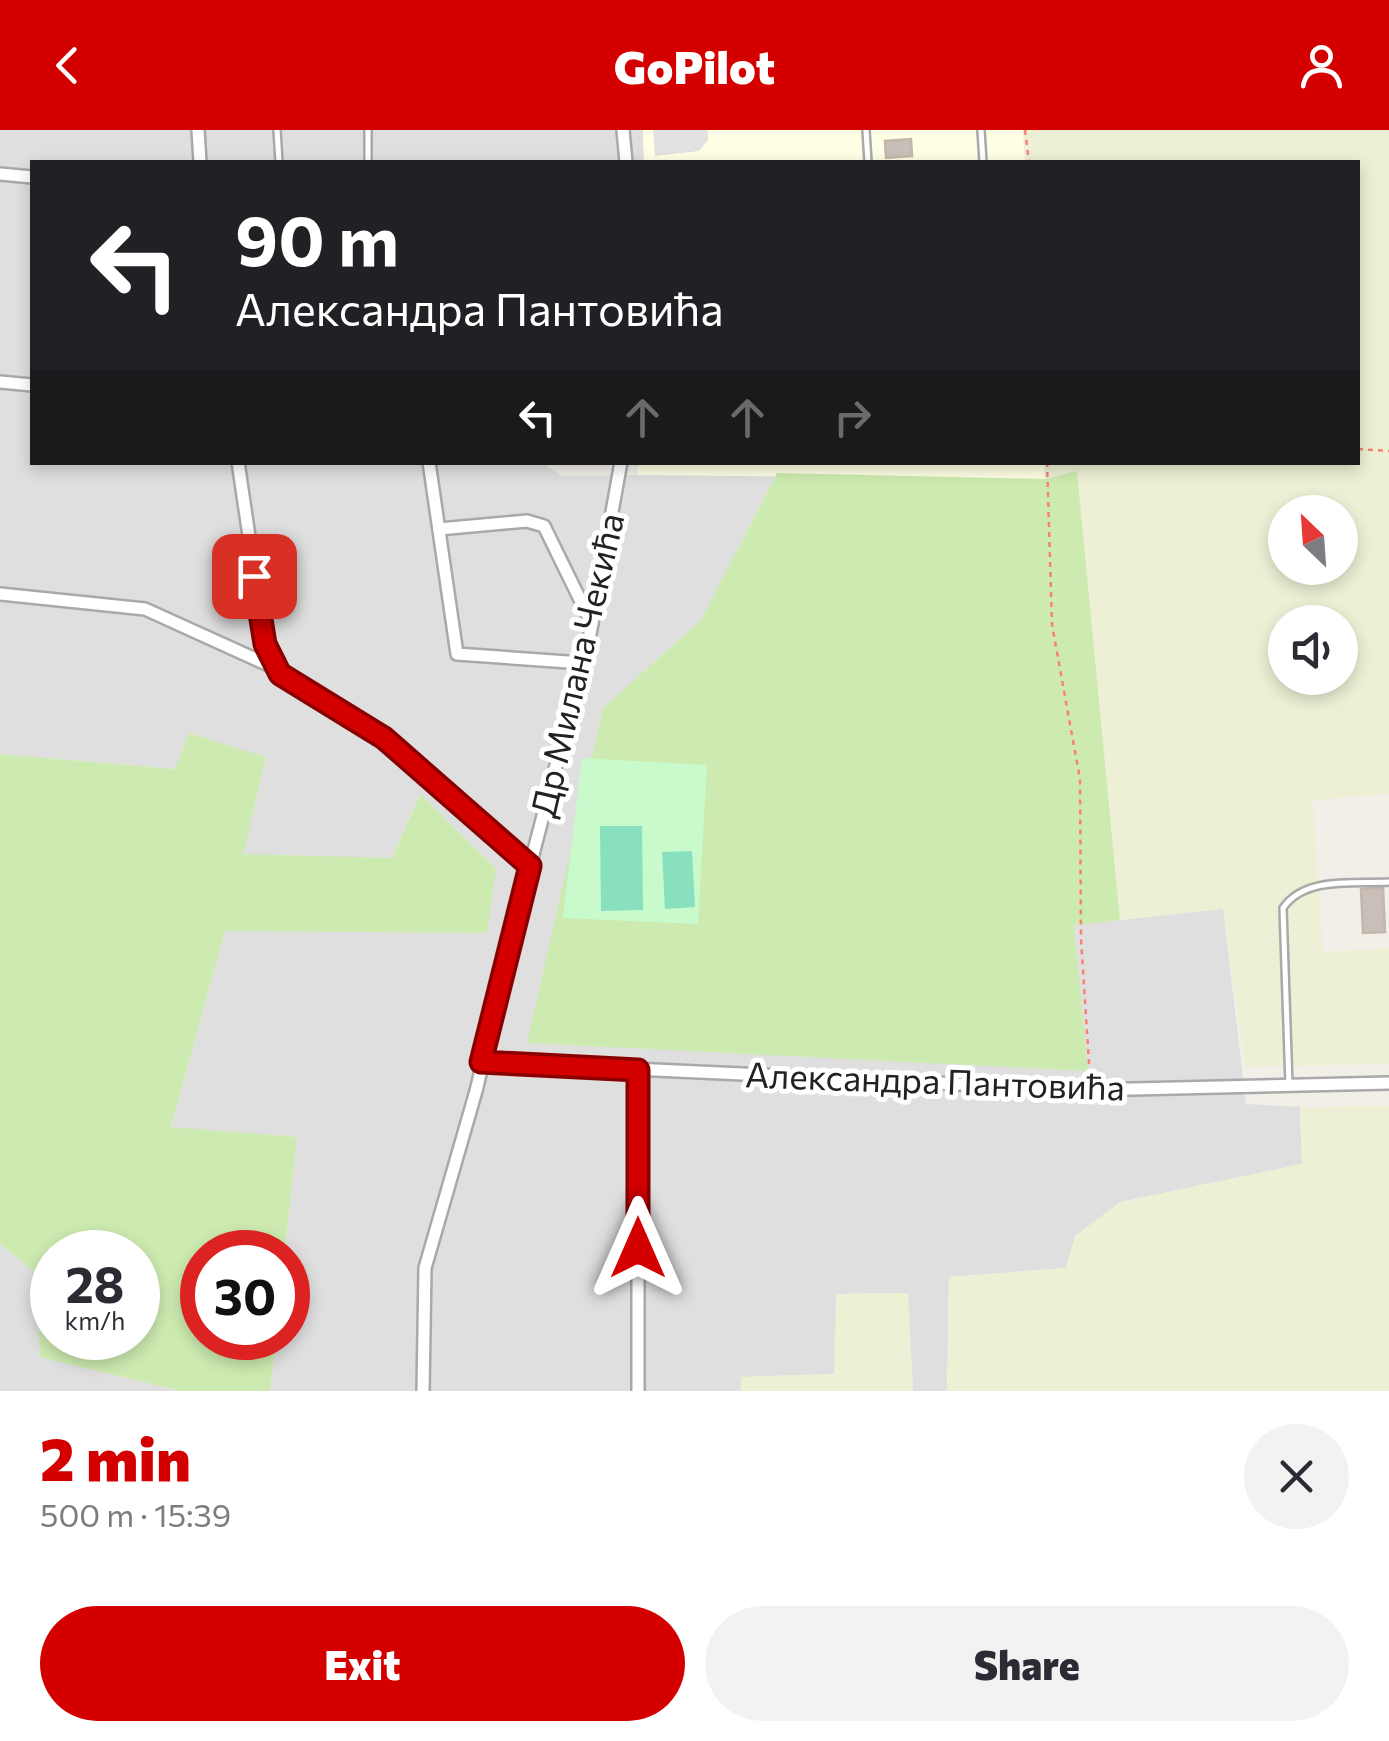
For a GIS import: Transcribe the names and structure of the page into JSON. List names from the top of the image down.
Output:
{
  "streets": {
    "street": ["Др Милана Чекића", "Александра Пантовића"]
  },
  "crossings": [
    ["Др Милана Чекића", "Александра Пантовића"]
  ],
  "north": "top left",
  "page": {
    "header": "GoPilot",
    "turn": ["90 m", "Александра Пантовића"],
    "speed": "28 km/h",
    "limit": "30",
    "heading": ["2 min", "500 m · 15:39"],
    "buttons": ["Exit", "Share"]
  }
}
